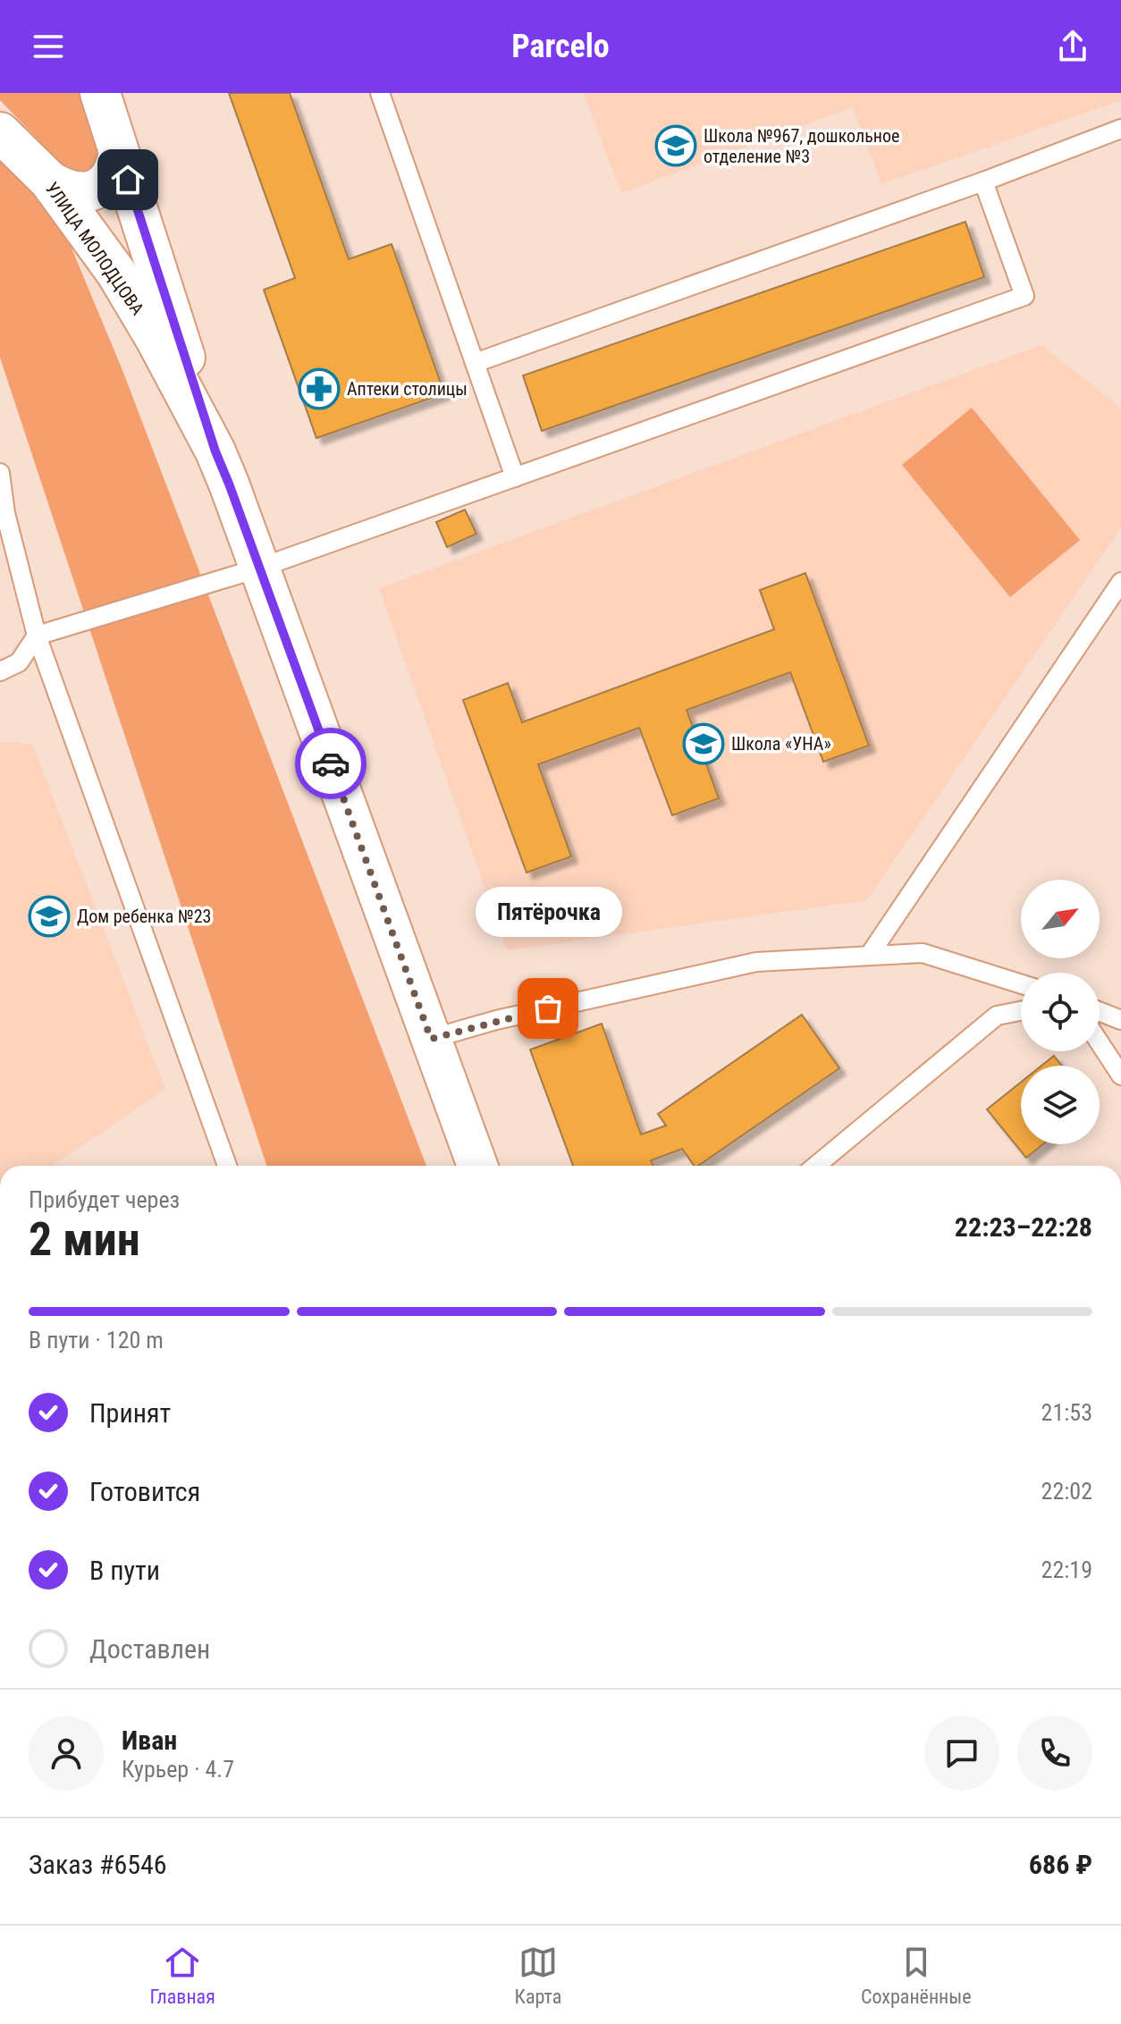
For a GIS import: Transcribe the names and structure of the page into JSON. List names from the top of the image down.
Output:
{
  "streets": {
    "street": ["УЛИЦА МОЛОДЦОВА"]
  },
  "places": {
    "school or university": ["Школа №967, дошкольное отделение №3", "Школа «УНА»", "Дом ребенка №23"],
    "pharmacy": ["Аптеки столицы"],
    "other": ["Пятёрочка"]
  },
  "north": "top right",
  "page": {
    "header": "Parcelo",
    "bubble": "Пятёрочка",
    "heading": ["2 мин", "Прибудет через", "22:23–22:28"],
    "panel": [
      "Иван",
      "Курьер · 4.7",
      "Заказ #6546",
      "686 ₽"
    ],
    "bar": "В пути · 120 m",
    "list": [
      ["Принят", "21:53"],
      ["Готовится", "22:02"],
      ["В пути", "22:19"],
      "Доставлен"
    ],
    "tabs": ["Главная", "Карта", "Сохранённые"]
  }
}
